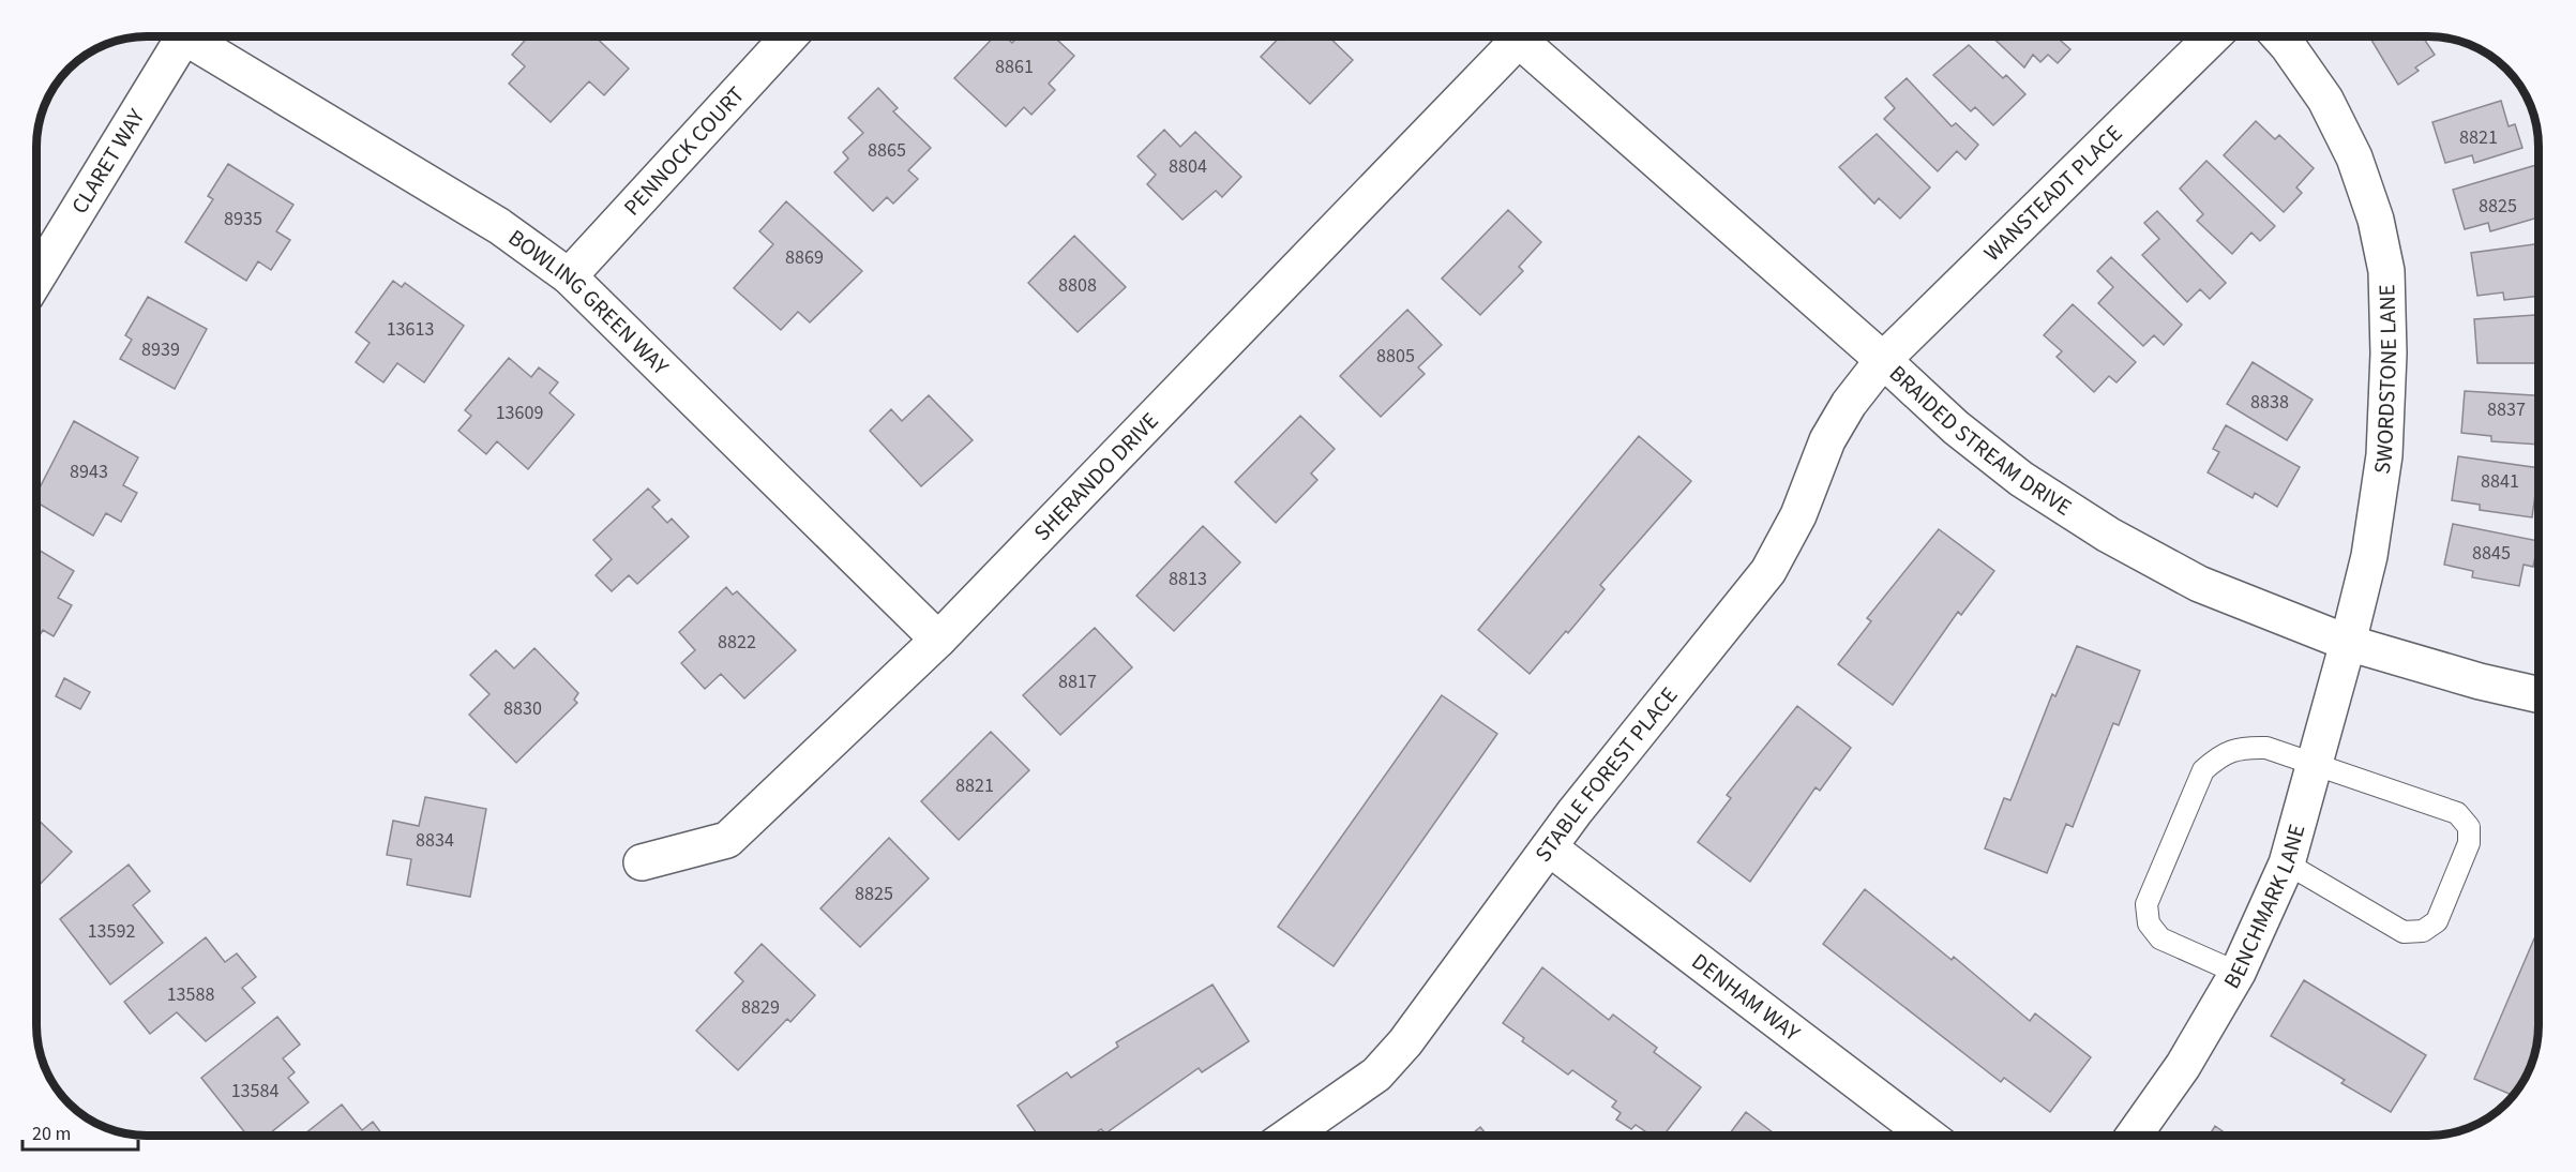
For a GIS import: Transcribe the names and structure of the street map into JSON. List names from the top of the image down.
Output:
{
  "streets": {
    "street": [
      "PENNOCK COURT",
      "CLARET WAY",
      "WANSTEADT PLACE",
      "BOWLING GREEN WAY",
      "SWORDSTONE LANE",
      "BRAIDED STREAM DRIVE",
      "SHERANDO DRIVE",
      "STABLE FOREST PLACE",
      "BENCHMARK LANE",
      "DENHAM WAY"
    ]
  },
  "crossings": [
    ["PENNOCK COURT", "BOWLING GREEN WAY"],
    ["WANSTEADT PLACE", "BRAIDED STREAM DRIVE"],
    ["WANSTEADT PLACE", "STABLE FOREST PLACE"],
    ["BOWLING GREEN WAY", "SHERANDO DRIVE"],
    ["SWORDSTONE LANE", "BRAIDED STREAM DRIVE"],
    ["SWORDSTONE LANE", "BENCHMARK LANE"],
    ["BRAIDED STREAM DRIVE", "STABLE FOREST PLACE"],
    ["BRAIDED STREAM DRIVE", "BENCHMARK LANE"],
    ["STABLE FOREST PLACE", "DENHAM WAY"]
  ],
  "house_numbers": [
    "8861",
    "8821",
    "8865",
    "8804",
    "8825",
    "8935",
    "8869",
    "8808",
    "13613",
    "8939",
    "8805",
    "8838",
    "8837",
    "13609",
    "8943",
    "8841",
    "8845",
    "8813",
    "8822",
    "8817",
    "8830",
    "8821",
    "8834",
    "8825",
    "13592",
    "13588",
    "8829",
    "13584"
  ],
  "scale_bar": "20 m"
}
